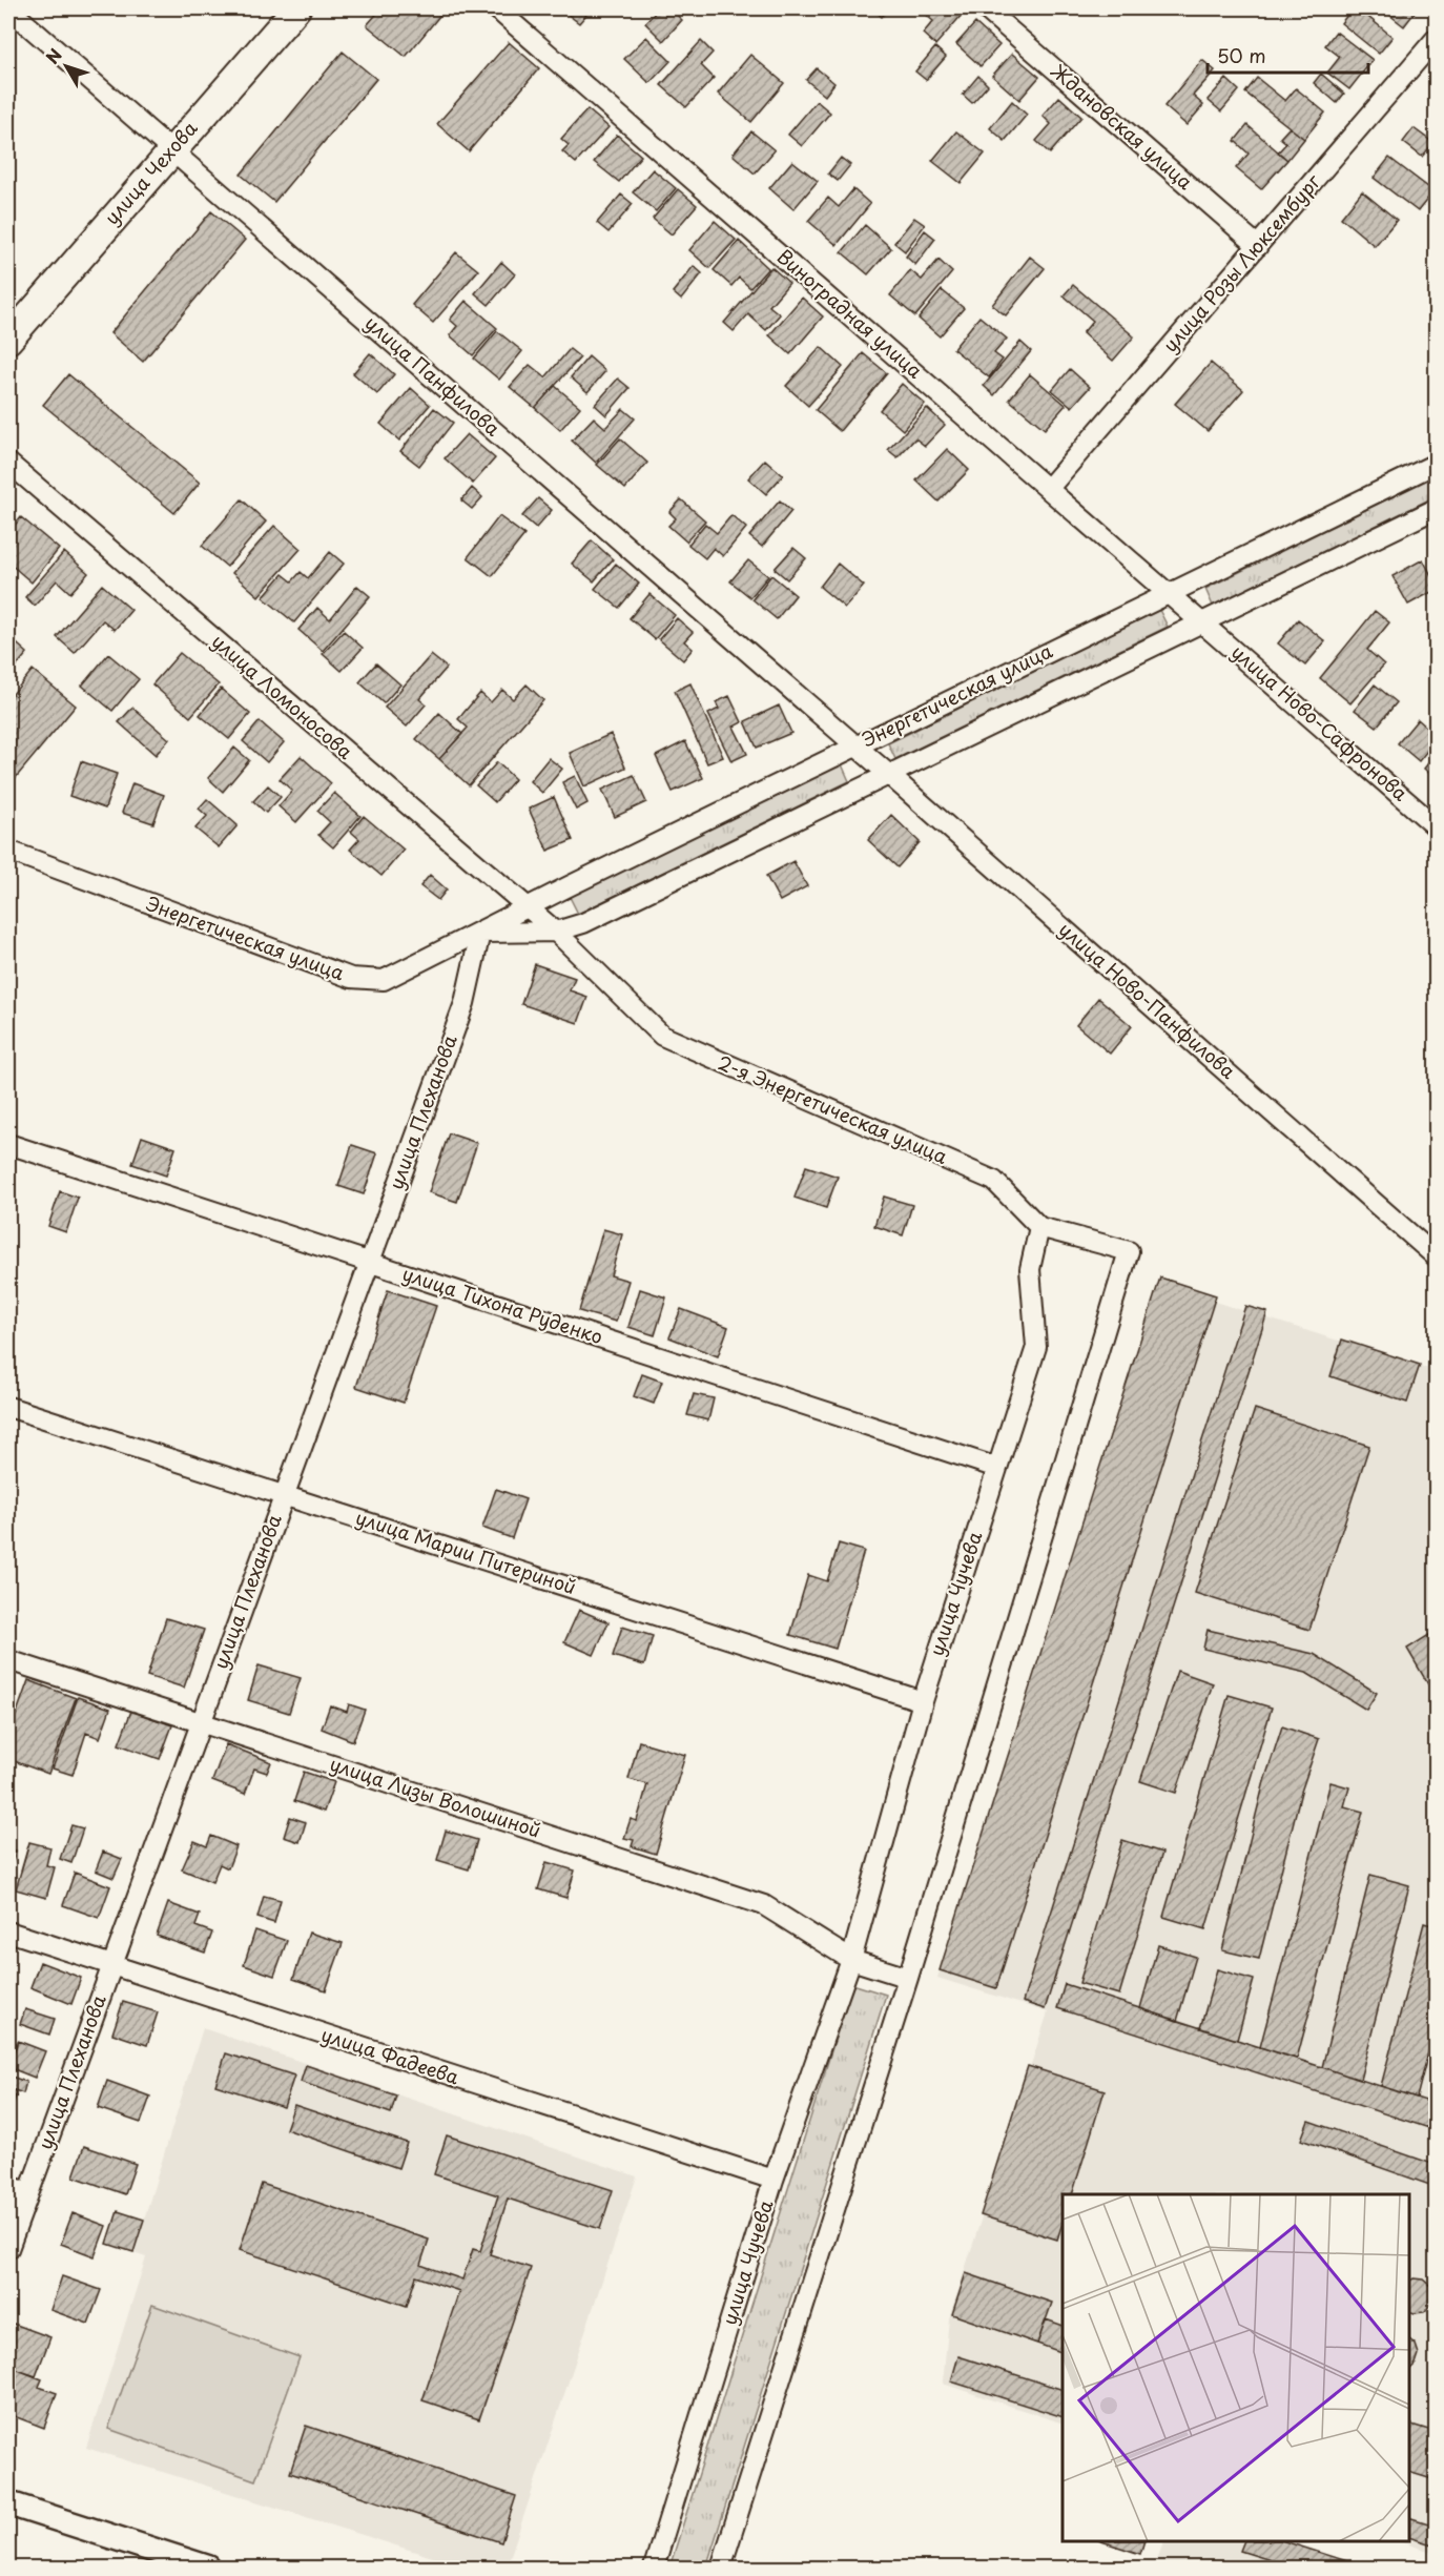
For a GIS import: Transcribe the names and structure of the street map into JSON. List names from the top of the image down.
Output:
{
  "streets": {
    "main road": ["улица Чехова"],
    "street": [
      "Ждановская улица",
      "улица Розы Люксембург",
      "Виноградная улица",
      "улица Панфилова",
      "Энергетическая улица",
      "улица Ломоносова",
      "улица Ново-Сафронова",
      "улица Ново-Панфилова",
      "2-я Энергетическая улица",
      "улица Плеханова",
      "улица Тихона Руденко",
      "улица Марии Питериной",
      "улица Чучева",
      "улица Лизы Волошиной",
      "улица Фадеева"
    ]
  },
  "crossings": [
    ["Ждановская улица", "улица Розы Люксембург"],
    ["улица Чехова", "улица Панфилова"],
    ["улица Розы Люксембург", "Виноградная улица"],
    ["Виноградная улица", "Энергетическая улица"],
    ["Виноградная улица", "улица Ново-Сафронова"],
    ["улица Панфилова", "Энергетическая улица"],
    ["улица Панфилова", "улица Ново-Панфилова"],
    ["Энергетическая улица", "улица Ломоносова"],
    ["Энергетическая улица", "улица Ново-Сафронова"],
    ["Энергетическая улица", "улица Ново-Панфилова"],
    ["Энергетическая улица", "2-я Энергетическая улица"],
    ["Энергетическая улица", "улица Плеханова"],
    ["улица Ломоносова", "2-я Энергетическая улица"],
    ["2-я Энергетическая улица", "улица Чучева"],
    ["улица Плеханова", "улица Тихона Руденко"],
    ["улица Плеханова", "улица Марии Питериной"],
    ["улица Плеханова", "улица Лизы Волошиной"],
    ["улица Плеханова", "улица Фадеева"],
    ["улица Тихона Руденко", "улица Чучева"],
    ["улица Марии Питериной", "улица Чучева"],
    ["улица Чучева", "улица Лизы Волошиной"],
    ["улица Чучева", "улица Фадеева"]
  ],
  "scale_bar": "50 m",
  "north": "top left"
}
